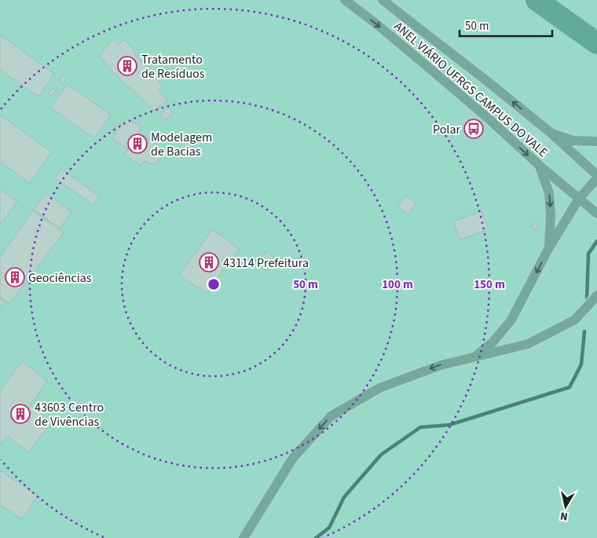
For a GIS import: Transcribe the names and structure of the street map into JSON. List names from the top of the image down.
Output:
{
  "streets": {
    "street": ["ANEL VIÁRIO UFRGS CAMPUS DO VALE"]
  },
  "places": {
    "building": [
      "Tratamento de Resíduos",
      "Modelagem de Bacias",
      "43114 Prefeitura",
      "Geociências",
      "43603 Centro de Vivências"
    ],
    "bus stop": ["Polar"]
  },
  "scale_bar": "50 m",
  "north": "bottom",
  "rings": ["50 m", "100 m", "150 m"]
}
